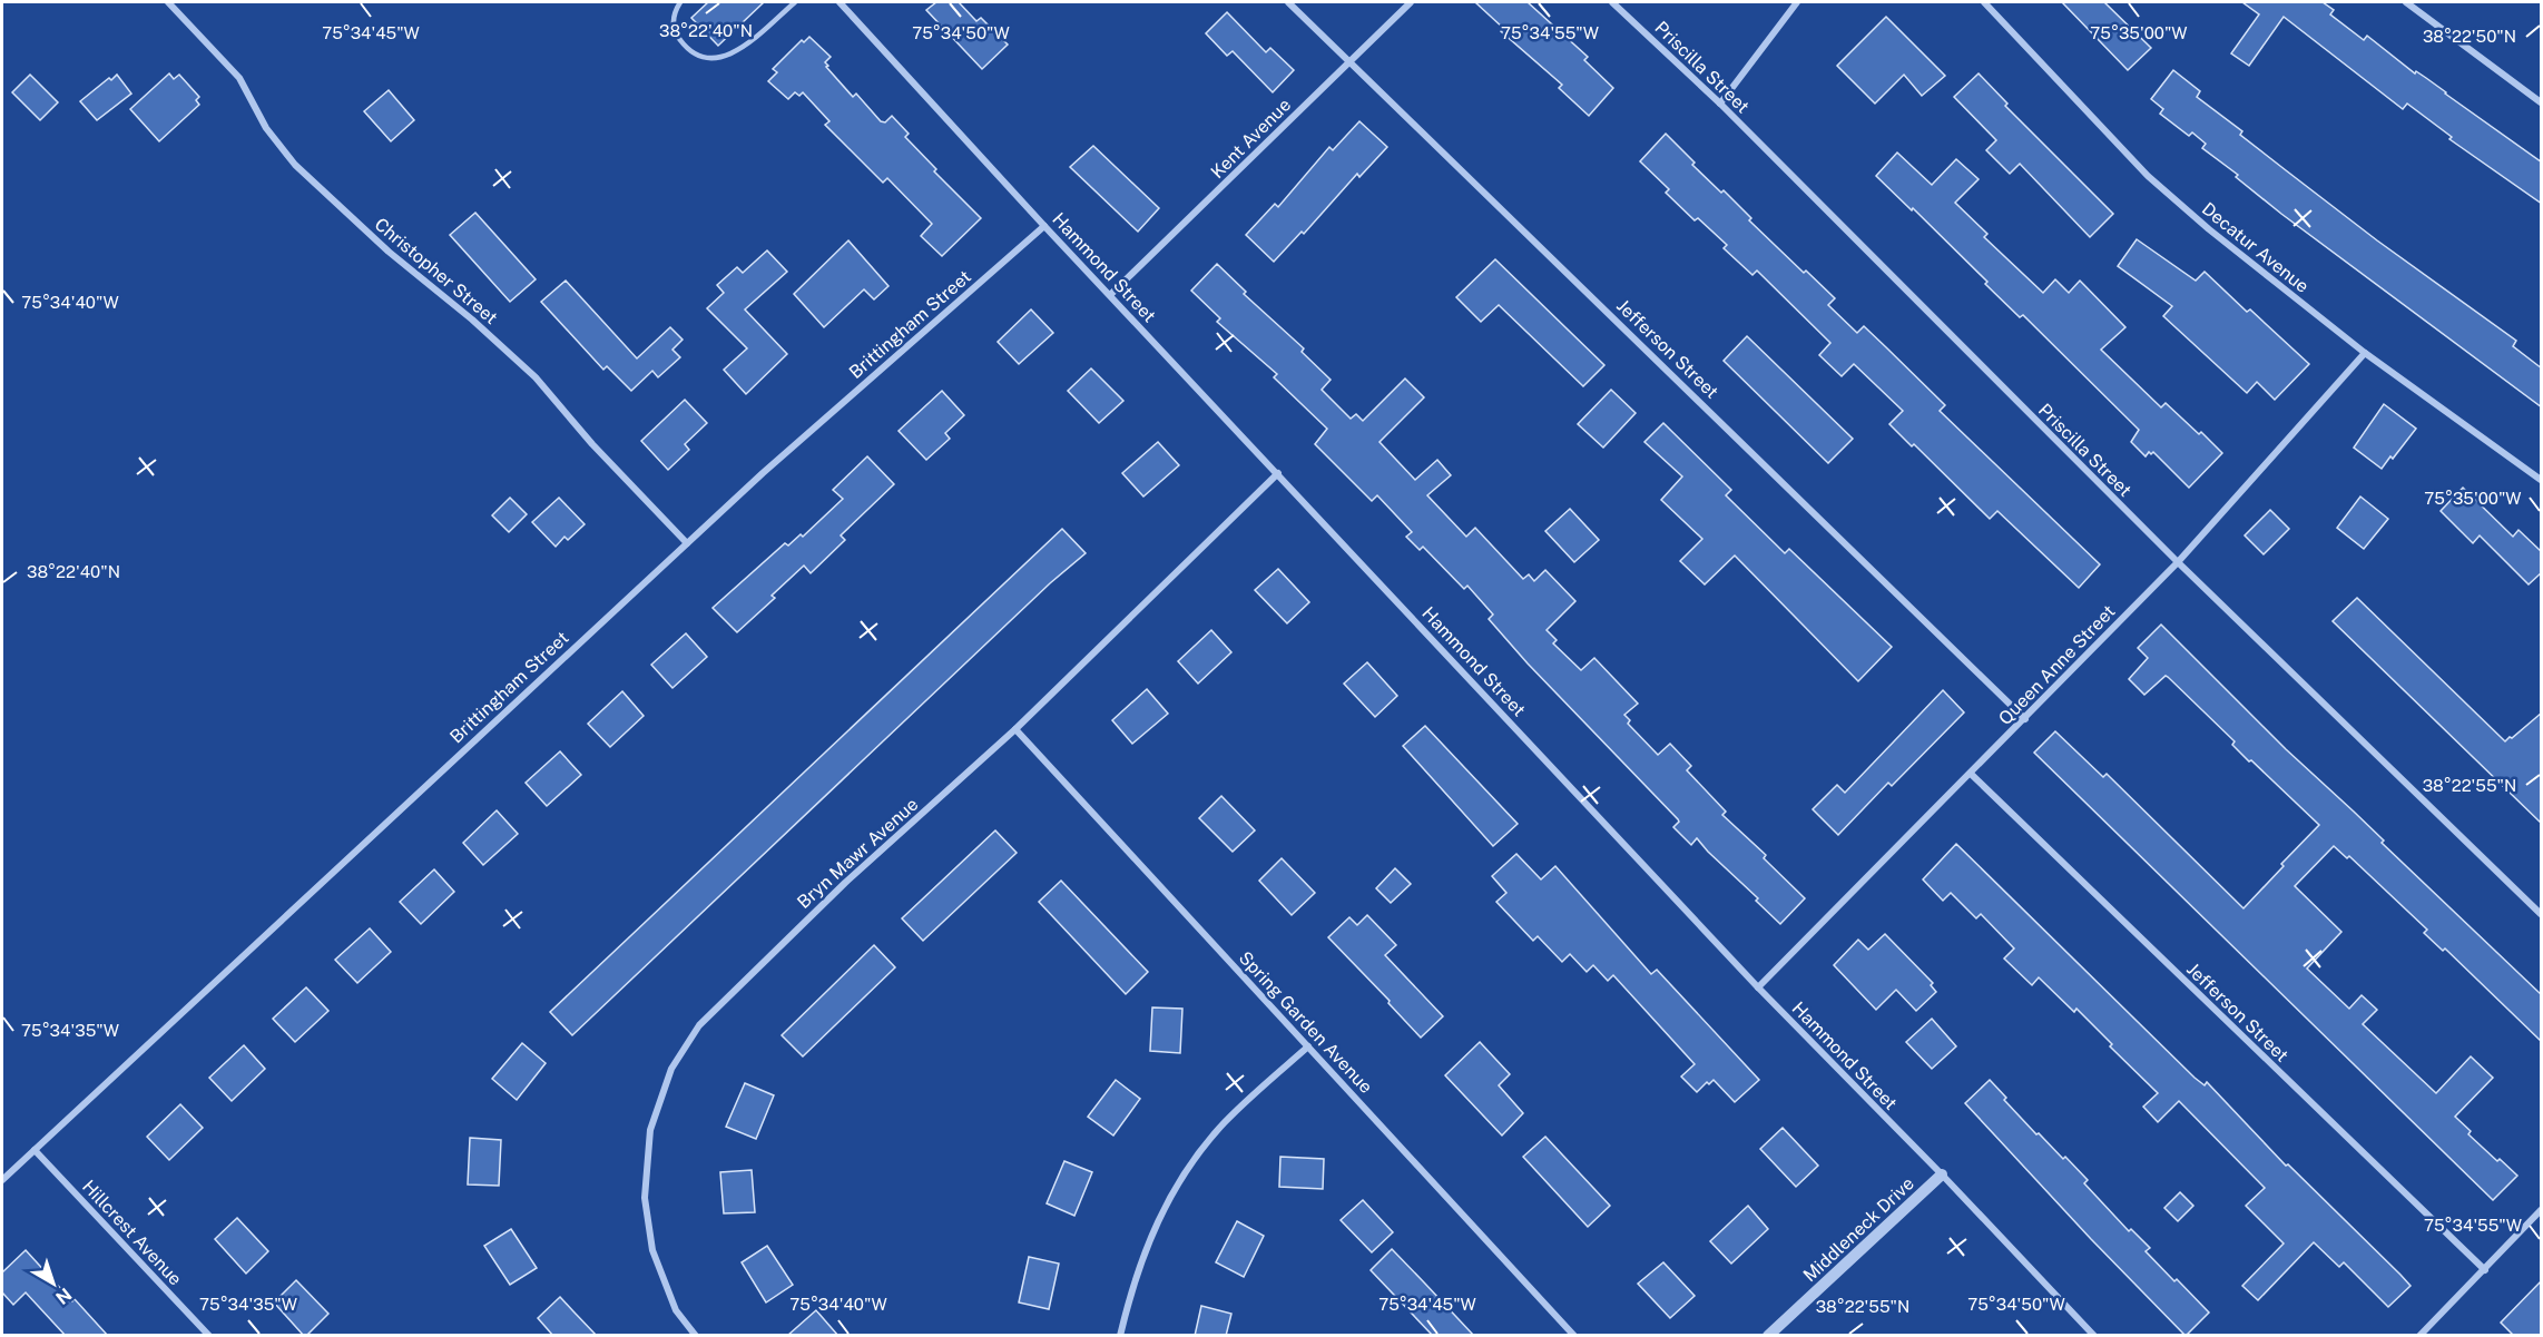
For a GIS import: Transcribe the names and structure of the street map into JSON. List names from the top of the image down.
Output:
{
  "streets": {
    "street": [
      "Priscilla Street",
      "Kent Avenue",
      "Decatur Avenue",
      "Hammond Street",
      "Christopher Street",
      "Brittingham Street",
      "Jefferson Street",
      "Queen Anne Street",
      "Bryn Mawr Avenue",
      "Spring Garden Avenue",
      "Middleneck Drive",
      "Hillcrest Avenue"
    ]
  },
  "crossings": [
    ["Priscilla Street", "Queen Anne Street"],
    ["Kent Avenue", "Hammond Street"],
    ["Kent Avenue", "Jefferson Street"],
    ["Decatur Avenue", "Queen Anne Street"],
    ["Hammond Street", "Brittingham Street"],
    ["Hammond Street", "Queen Anne Street"],
    ["Hammond Street", "Bryn Mawr Avenue"],
    ["Hammond Street", "Middleneck Drive"],
    ["Christopher Street", "Brittingham Street"],
    ["Brittingham Street", "Hillcrest Avenue"],
    ["Jefferson Street", "Queen Anne Street"],
    ["Bryn Mawr Avenue", "Spring Garden Avenue"]
  ],
  "north": "bottom right",
  "coordinates": [
    "38°22'40\"N",
    "75°34'45\"W",
    "75°34'55\"W",
    "75°35'00\"W",
    "75°34'50\"W",
    "38°22'50\"N",
    "75°34'40\"W",
    "38°22'55\"N",
    "75°34'35\"W"
  ]
}
